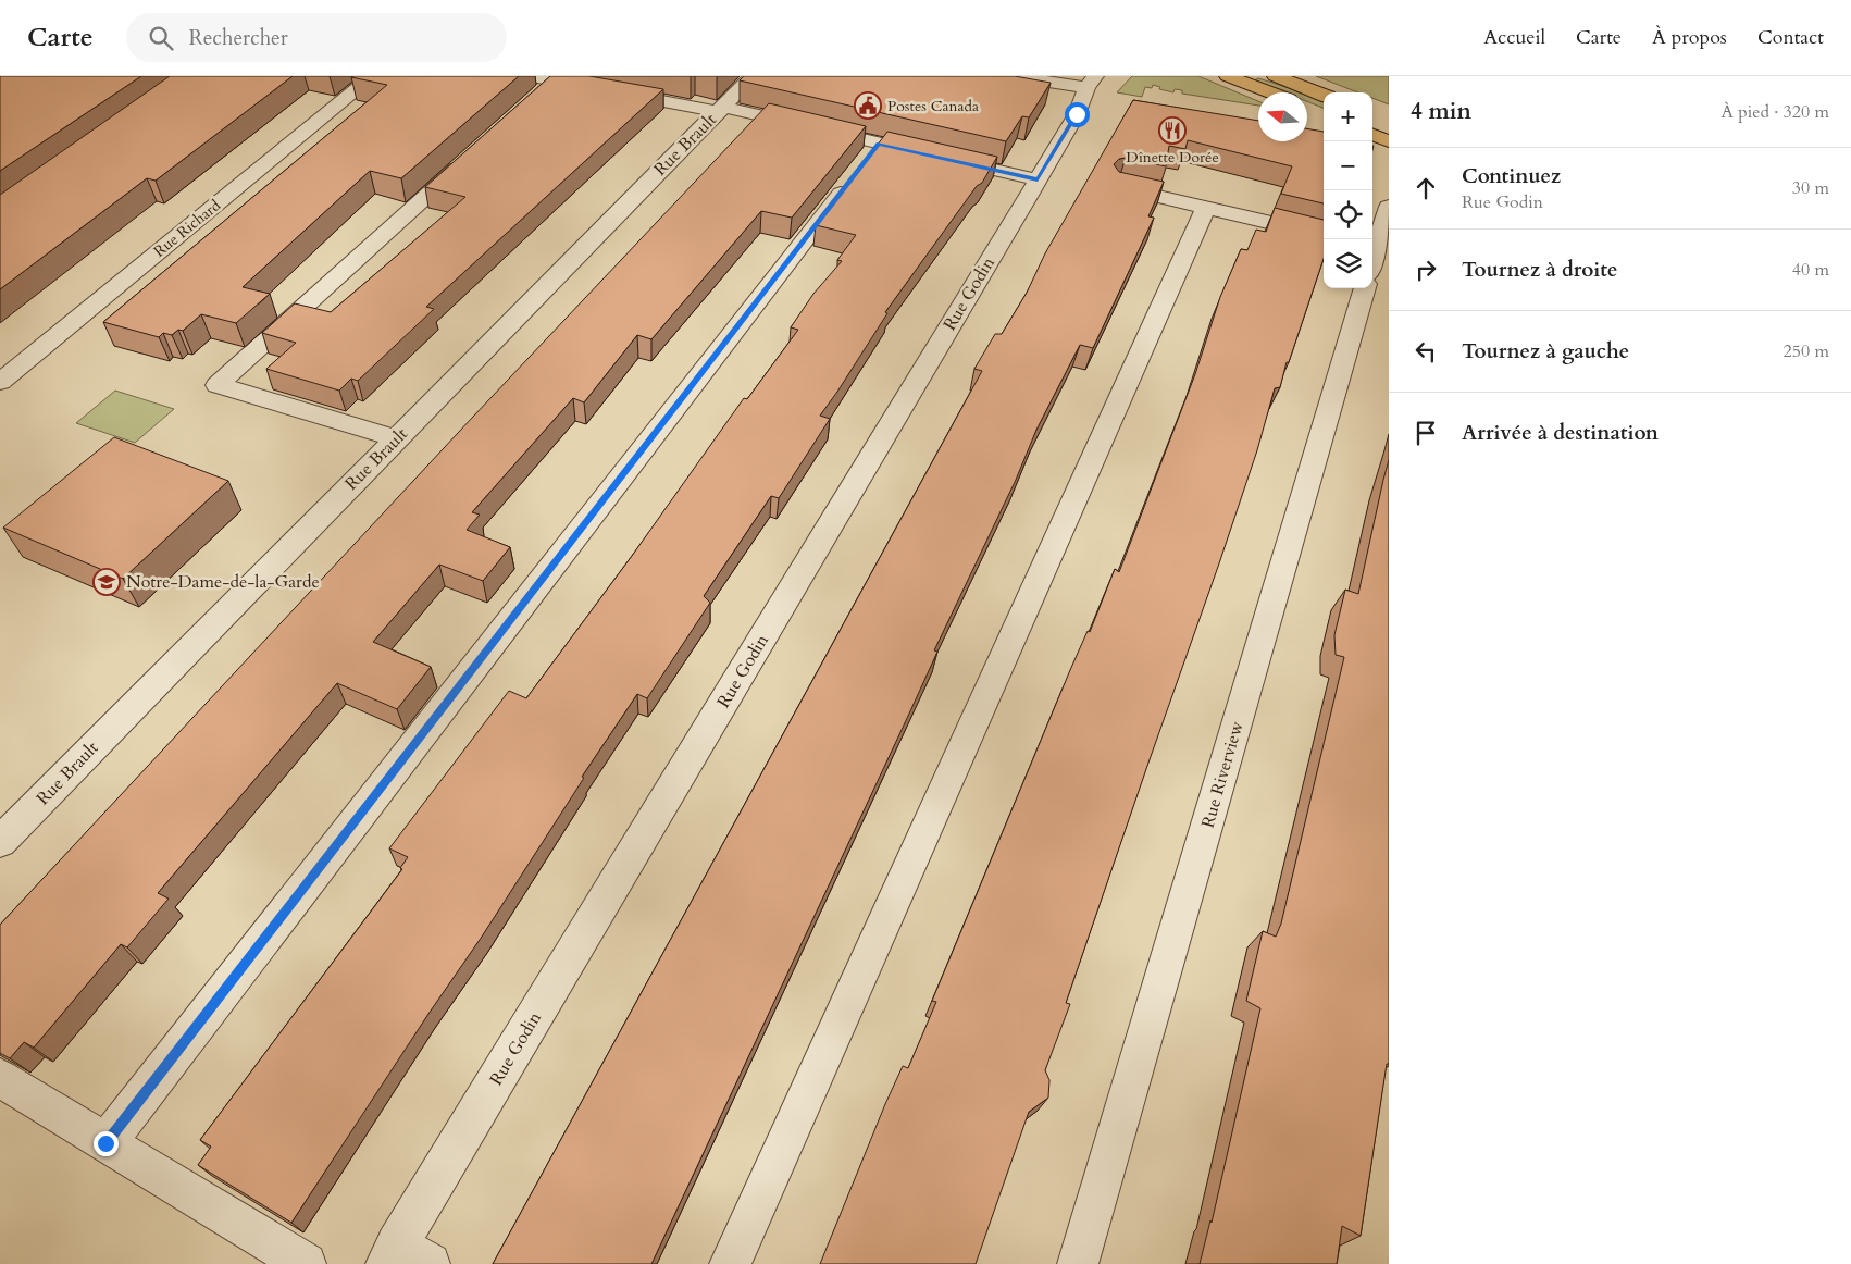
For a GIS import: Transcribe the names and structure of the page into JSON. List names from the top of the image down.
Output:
{
  "streets": {
    "street": [
      "Rue Brault",
      "Rue Richard",
      "Rue Godin",
      "Rue Riverview"
    ]
  },
  "places": {
    "public building": ["Postes Canada"],
    "restaurant": ["Dînette Dorée"],
    "school or university": ["Notre-Dame-de-la-Garde"]
  },
  "north": "left",
  "page": {
    "header": "Carte",
    "search": "Rechercher",
    "nav": [
      "Accueil",
      "Carte",
      "À propos",
      "Contact"
    ],
    "heading": ["4 min", "À pied · 320 m"],
    "map_buttons": ["+", "−"],
    "list": [
      ["Continuez", "Rue Godin", "30 m"],
      ["Tournez à droite", "40 m"],
      ["Tournez à gauche", "250 m"],
      "Arrivée à destination"
    ]
  }
}
